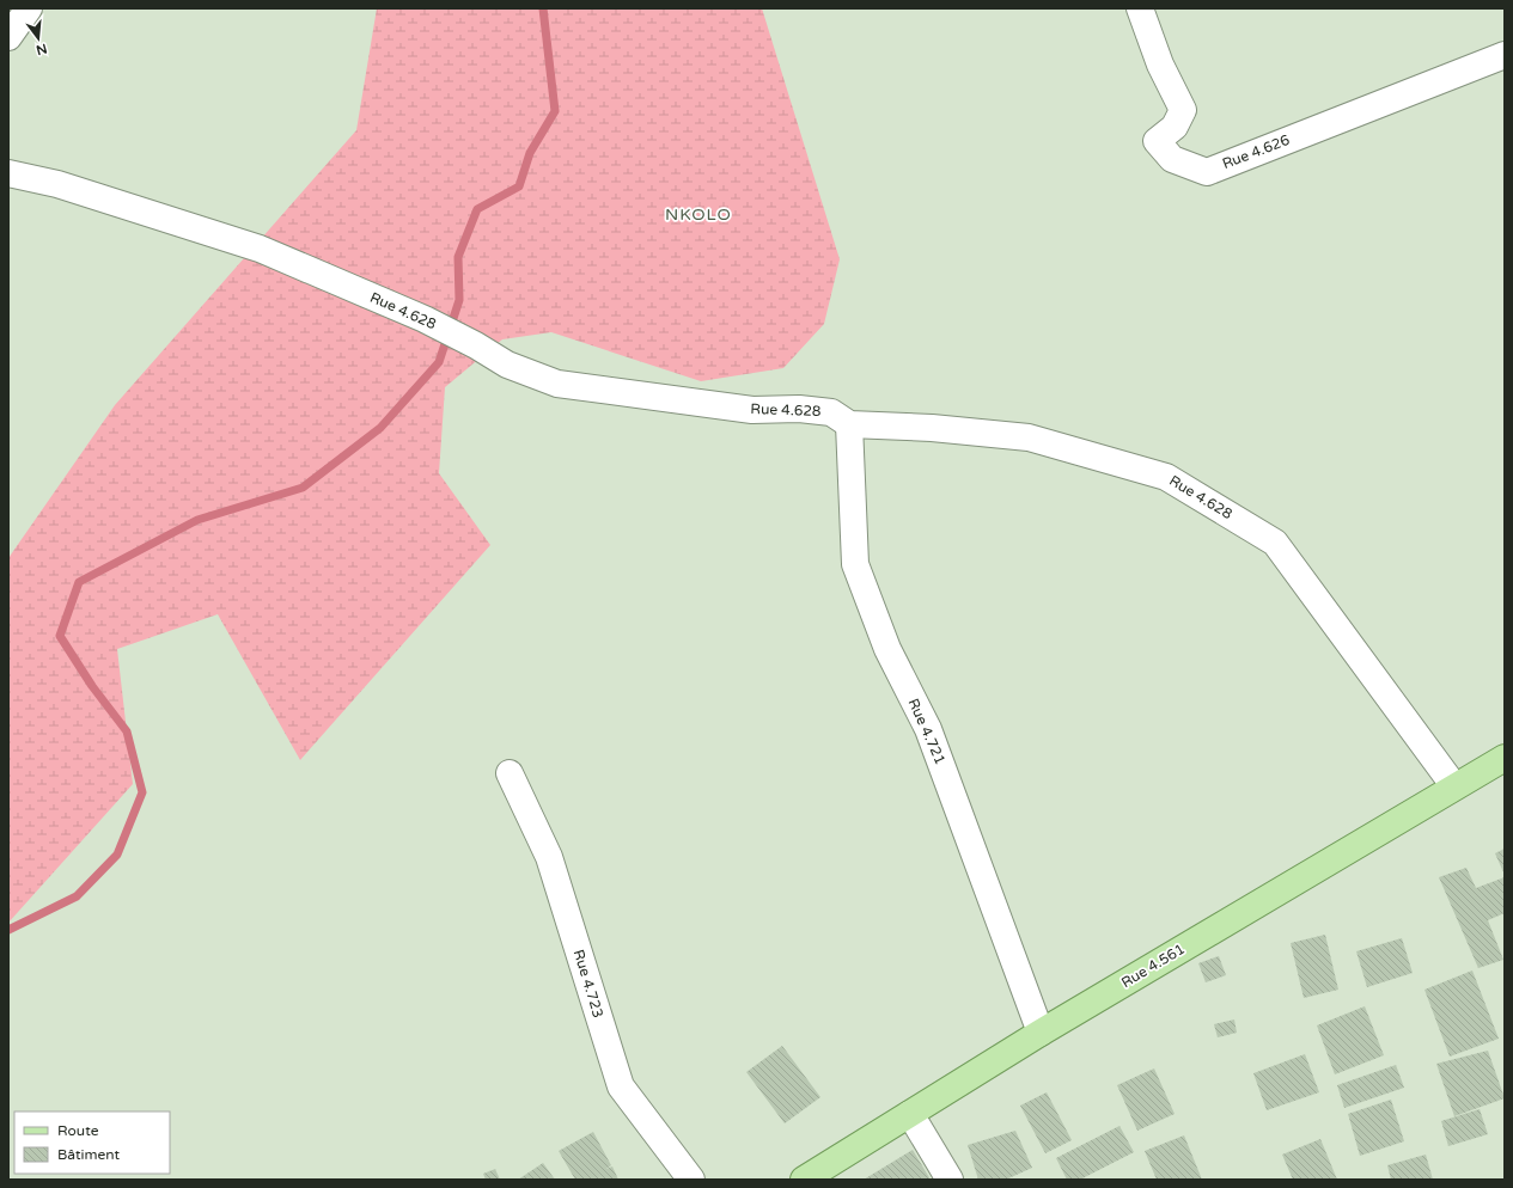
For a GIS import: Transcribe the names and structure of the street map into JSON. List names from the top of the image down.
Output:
{
  "streets": {
    "main road": ["Rue 4.561"],
    "street": [
      "Rue 4.626",
      "Rue 4.628",
      "Rue 4.721",
      "Rue 4.723"
    ]
  },
  "crossings": [
    ["Rue 4.628", "Rue 4.721"],
    ["Rue 4.628", "Rue 4.561"],
    ["Rue 4.721", "Rue 4.561"]
  ],
  "districts": ["NKOLO"],
  "legend": ["Route", "Bâtiment"],
  "north": "bottom"
}
